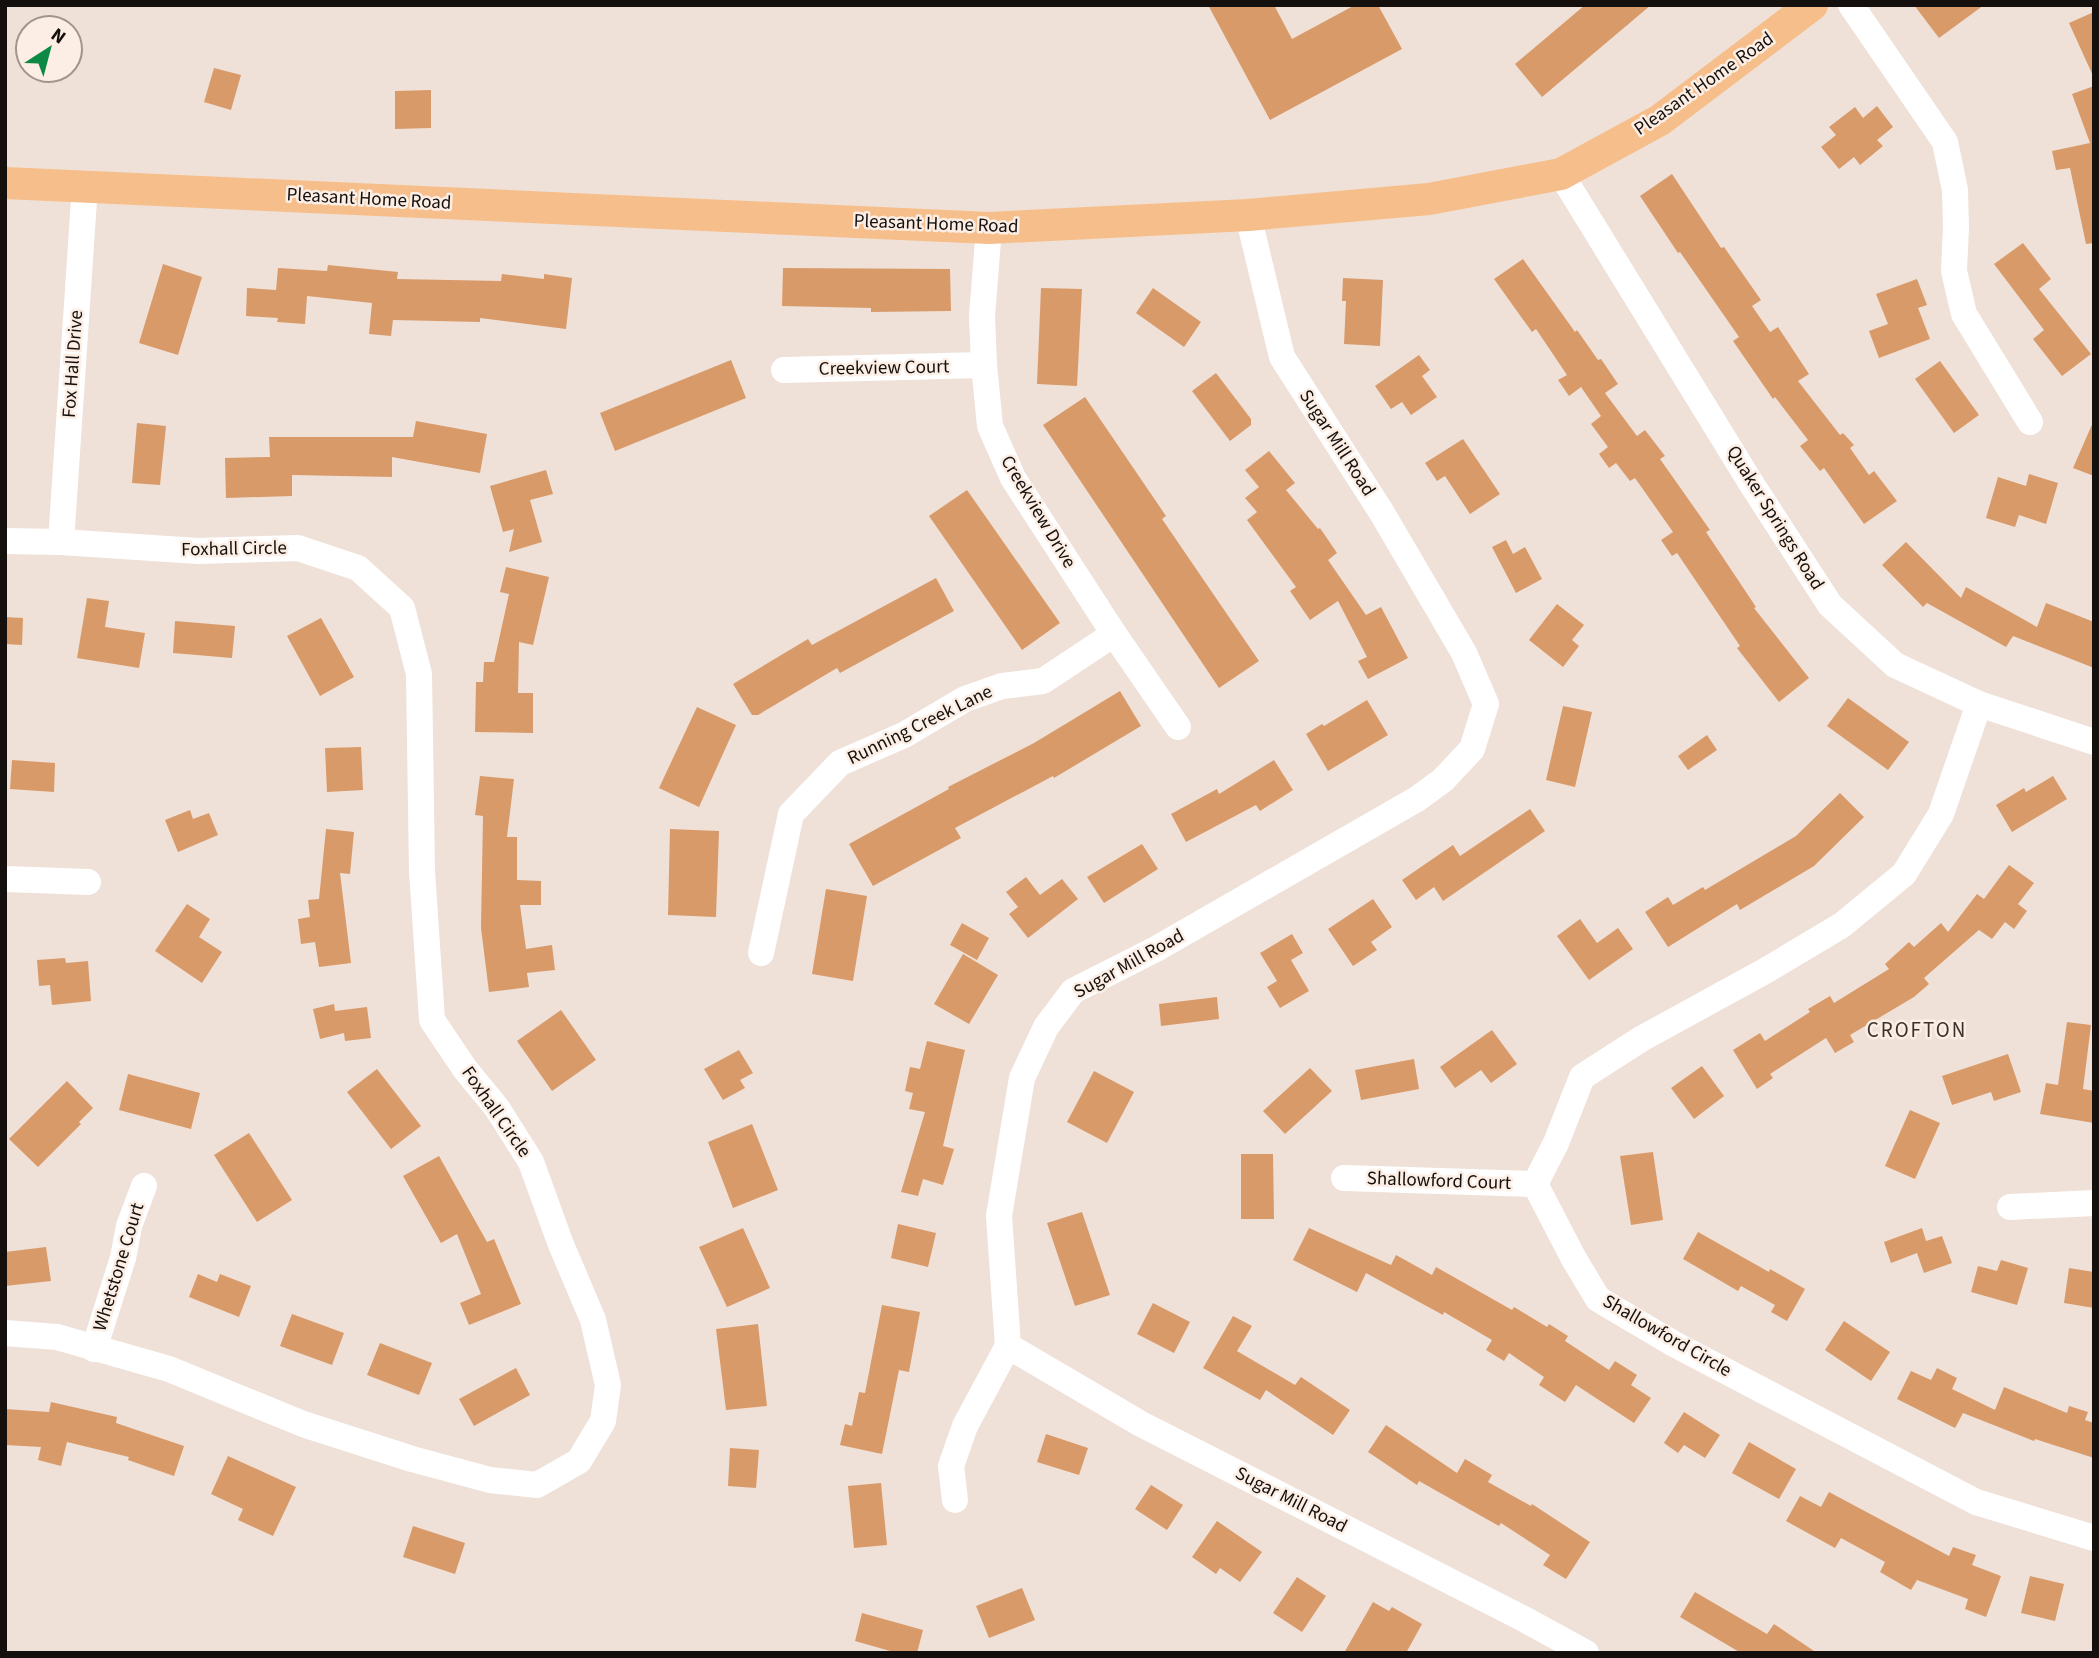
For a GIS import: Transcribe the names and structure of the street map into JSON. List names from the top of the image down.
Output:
{
  "streets": {
    "main road": ["Pleasant Home Road"],
    "street": [
      "Fox Hall Drive",
      "Creekview Court",
      "Sugar Mill Road",
      "Creekview Drive",
      "Quaker Springs Road",
      "Foxhall Circle",
      "Running Creek Lane",
      "Shallowford Court",
      "Whetstone Court",
      "Shallowford Circle"
    ]
  },
  "crossings": [
    ["Pleasant Home Road", "Fox Hall Drive"],
    ["Pleasant Home Road", "Sugar Mill Road"],
    ["Pleasant Home Road", "Creekview Drive"],
    ["Pleasant Home Road", "Quaker Springs Road"],
    ["Fox Hall Drive", "Foxhall Circle"],
    ["Creekview Court", "Creekview Drive"],
    ["Creekview Drive", "Running Creek Lane"],
    ["Foxhall Circle", "Whetstone Court"],
    ["Shallowford Court", "Shallowford Circle"]
  ],
  "districts": ["CROFTON"],
  "north": "top right"
}
